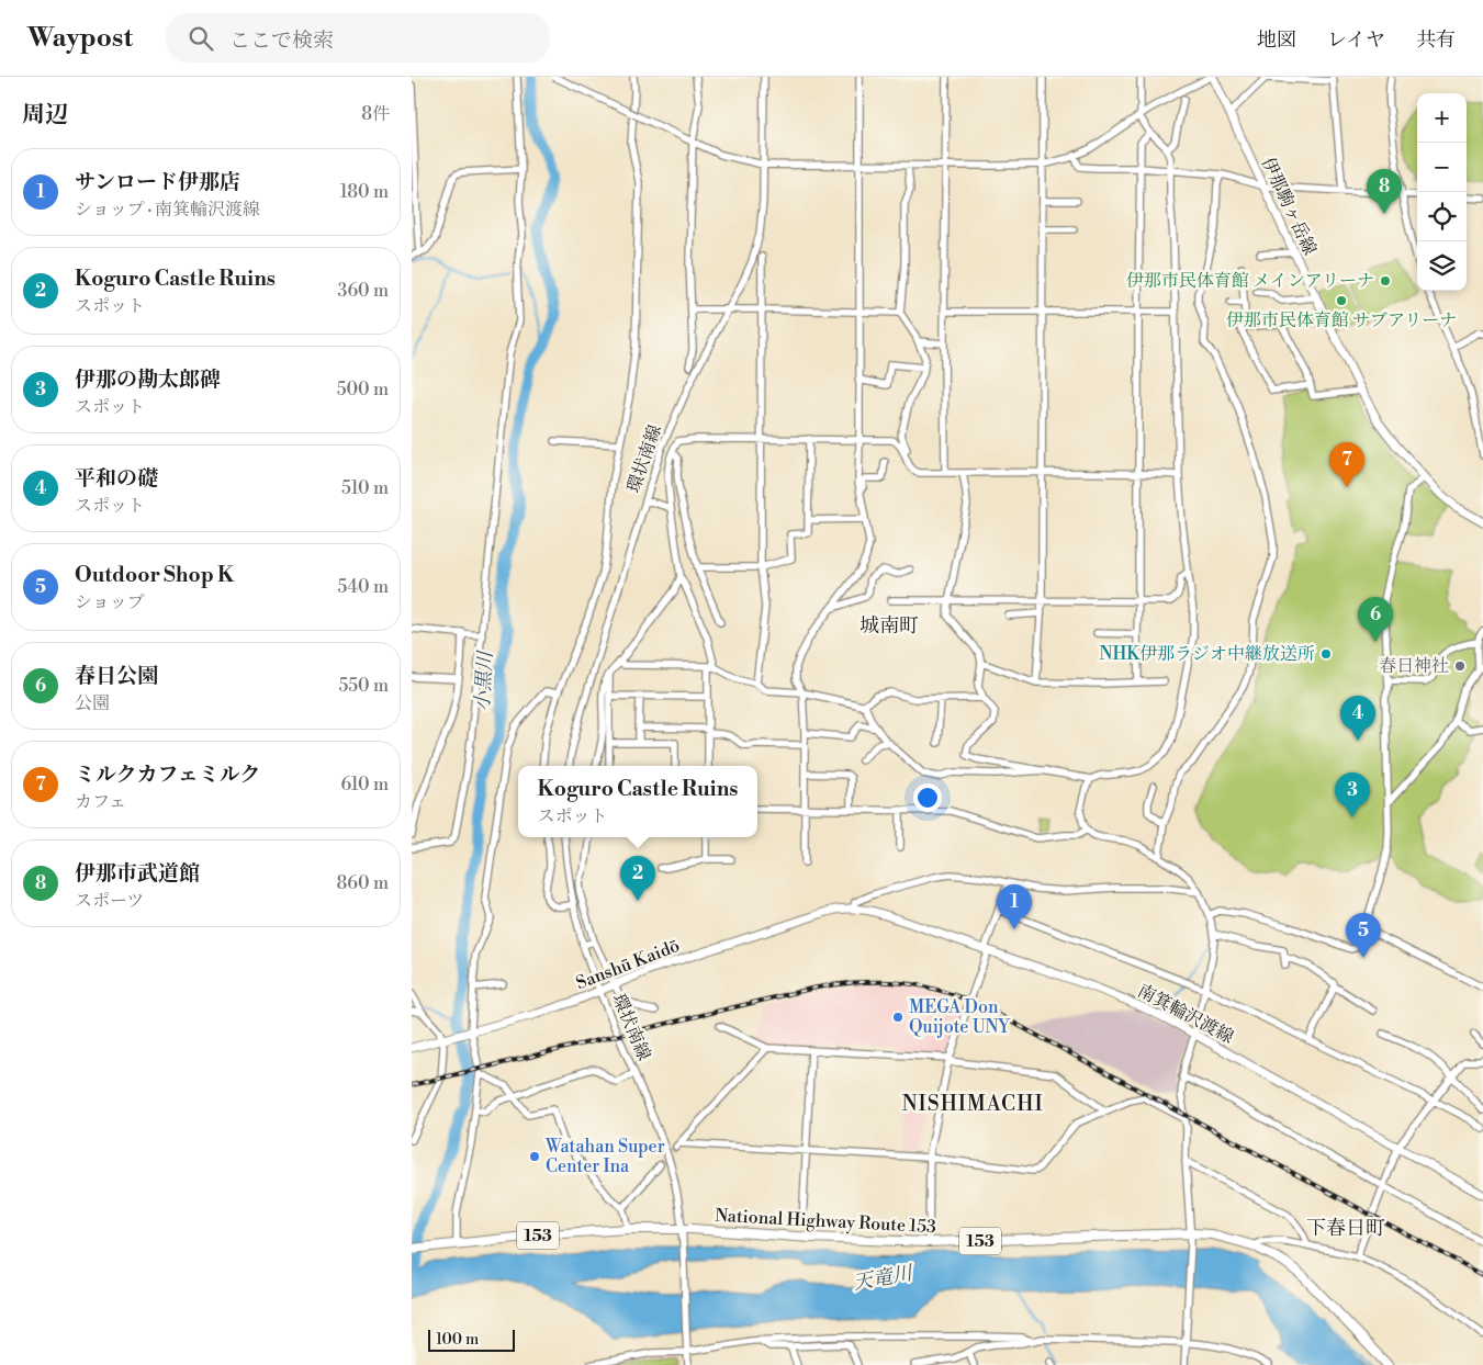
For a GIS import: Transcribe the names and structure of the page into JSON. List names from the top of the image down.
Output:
{
  "streets": {
    "highway": ["National Highway Route 153", "153"],
    "main road": ["伊那駒ヶ岳線", "Sanshū Kaidō", "南箕輪沢渡線"],
    "street": ["環状南線"]
  },
  "crossings": [
    ["環状南線", "Sanshū Kaidō"],
    ["環状南線", "National Highway Route 153"],
    ["Sanshū Kaidō", "南箕輪沢渡線"]
  ],
  "districts": ["城南町", "NISHIMACHI", "下春日町"],
  "water": ["小黒川", "天竜川"],
  "places": [
    "伊那市民体育館 メインアリーナ",
    "伊那市民体育館 サブアリーナ",
    "NHK伊那ラジオ中継放送所",
    "春日神社",
    "MEGA Don Quijote UNY",
    "Watahan Super Center Ina"
  ],
  "scale_bar": "100 m",
  "page": {
    "header": "Waypost",
    "search": "ここで検索",
    "nav": ["地図", "レイヤ", "共有"],
    "heading": ["周辺", "8件"],
    "map_buttons": ["+", "−"],
    "list": [
      {
        "mark": "1",
        "name": "サンロード伊那店",
        "note": "ショップ · 南箕輪沢渡線",
        "value": "180 m"
      },
      {
        "mark": "2",
        "name": "Koguro Castle Ruins",
        "note": "スポット",
        "value": "360 m"
      },
      {
        "mark": "3",
        "name": "伊那の勘太郎碑",
        "note": "スポット",
        "value": "500 m"
      },
      {
        "mark": "4",
        "name": "平和の礎",
        "note": "スポット",
        "value": "510 m"
      },
      {
        "mark": "5",
        "name": "Outdoor Shop K",
        "note": "ショップ",
        "value": "540 m"
      },
      {
        "mark": "6",
        "name": "春日公園",
        "note": "公園",
        "value": "550 m"
      },
      {
        "mark": "7",
        "name": "ミルクカフェミルク",
        "note": "カフェ",
        "value": "610 m"
      },
      {
        "mark": "8",
        "name": "伊那市武道館",
        "note": "スポーツ",
        "value": "860 m"
      }
    ],
    "pins": [
      "8",
      "7",
      "6",
      "4",
      "3",
      "2",
      "1",
      "5"
    ],
    "popup": ["Koguro Castle Ruins", "スポット"],
    "scale": "100 m"
  }
}
